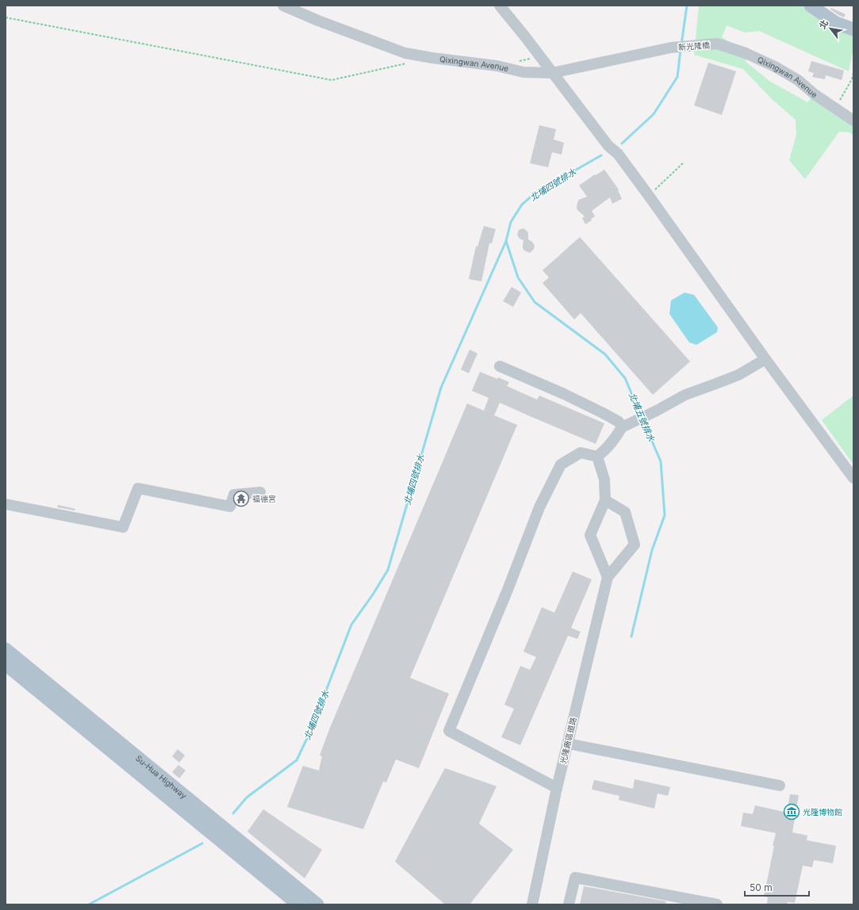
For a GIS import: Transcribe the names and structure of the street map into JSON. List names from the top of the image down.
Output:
{
  "streets": {
    "main road": ["Su-Hua Highway"],
    "street": ["新光隆橋", "Qixingwan Avenue", "光隆廠區道路"]
  },
  "crossings": [
    ["新光隆橋", "Qixingwan Avenue"]
  ],
  "water": ["北埔四號排水", "北埔五號排水"],
  "places": {
    "temple": ["福德宮"],
    "museum": ["光隆博物館"]
  },
  "scale_bar": "50 m",
  "north": "top left"
}
